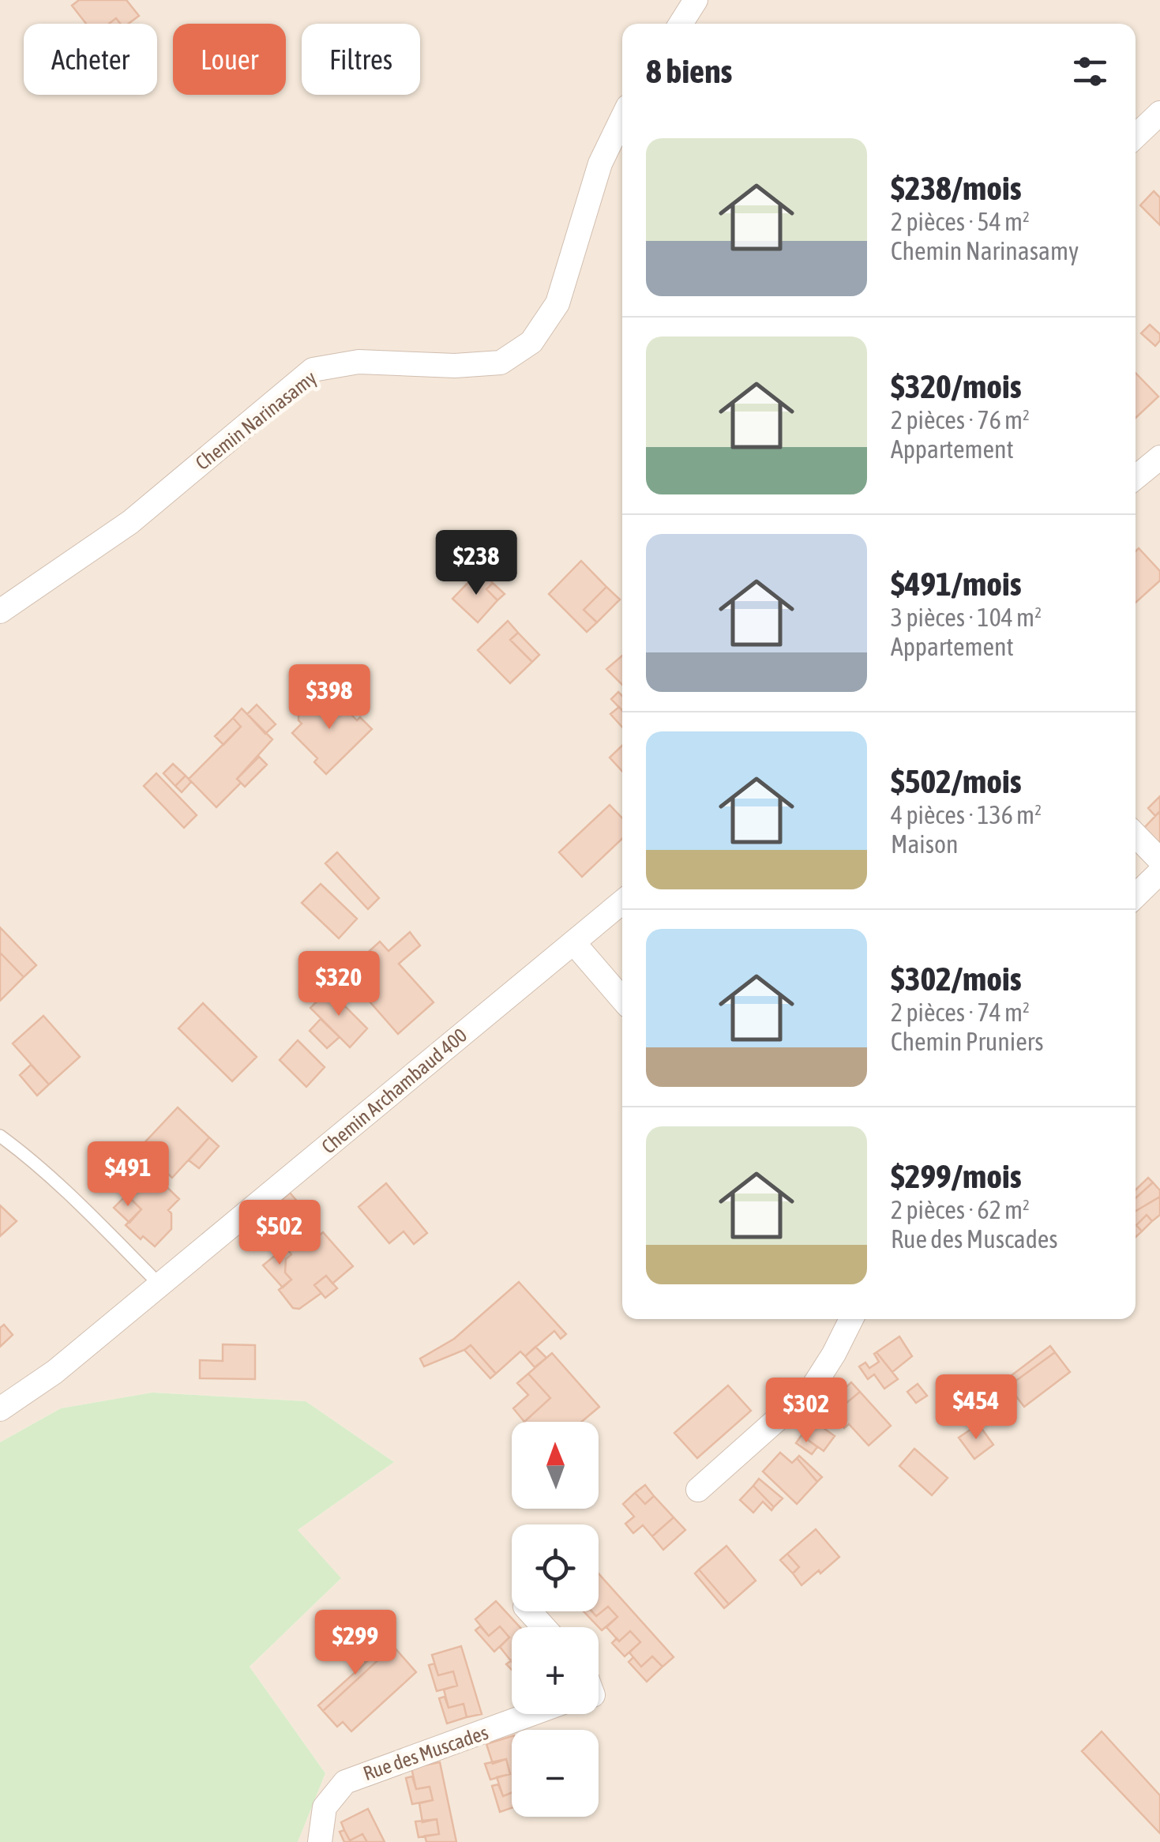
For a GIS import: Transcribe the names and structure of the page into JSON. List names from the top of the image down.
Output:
{
  "streets": {
    "street": ["Chemin Narinasamy", "Chemin Archambaud 400", "Rue des Muscades"]
  },
  "north": "top",
  "page": {
    "chip": ["Acheter", "Louer", "Filtres"],
    "heading": "8 biens",
    "list": [
      {
        "name": "$238/mois",
        "note": "2 pièces · 54 m² · Chemin Narinasamy"
      },
      {
        "name": "$320/mois",
        "note": "2 pièces · 76 m² · Appartement"
      },
      {
        "name": "$491/mois",
        "note": "3 pièces · 104 m² · Appartement"
      },
      {
        "name": "$502/mois",
        "note": "4 pièces · 136 m² · Maison"
      },
      {
        "name": "$302/mois",
        "note": "2 pièces · 74 m² · Chemin Pruniers"
      },
      {
        "name": "$299/mois",
        "note": "2 pièces · 62 m² · Rue des Muscades"
      }
    ],
    "price": [
      "$238",
      "$398",
      "$320",
      "$491",
      "$502",
      "$454",
      "$302",
      "$299"
    ],
    "map_buttons": ["+", "−"]
  }
}
